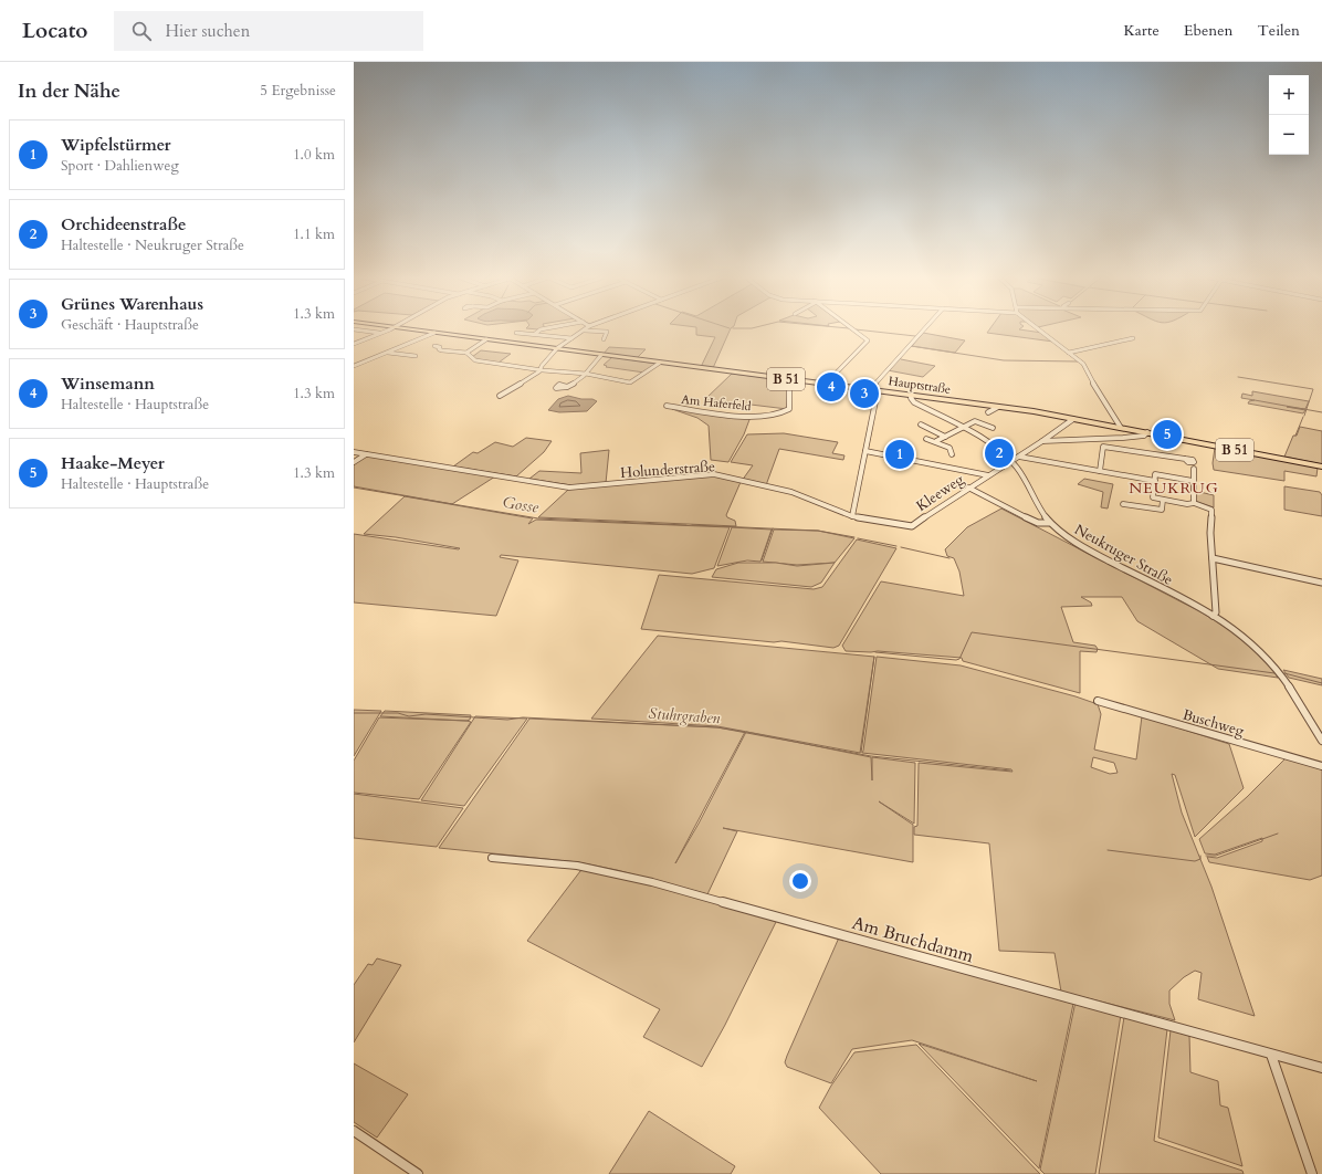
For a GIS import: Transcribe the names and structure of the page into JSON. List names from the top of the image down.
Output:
{
  "streets": {
    "main road": ["B 51", "Hauptstraße"],
    "street": [
      "Am Haferfeld",
      "Holunderstraße",
      "Kleeweg",
      "Neukruger Straße",
      "Buschweg",
      "Am Bruchdamm"
    ]
  },
  "crossings": [
    ["Hauptstraße", "Am Haferfeld"],
    ["Hauptstraße", "Kleeweg"],
    ["Hauptstraße", "Neukruger Straße"],
    ["Holunderstraße", "Kleeweg"],
    ["Kleeweg", "Neukruger Straße"]
  ],
  "districts": ["NEUKRUG"],
  "water": ["Gosse", "Stuhrgraben"],
  "page": {
    "header": "Locato",
    "search": "Hier suchen",
    "nav": ["Karte", "Ebenen", "Teilen"],
    "heading": ["In der Nähe", "5 Ergebnisse"],
    "map_buttons": ["+", "−"],
    "list": [
      {
        "mark": "1",
        "name": "Wipfelstürmer",
        "note": "Sport · Dahlienweg",
        "value": "1.0 km"
      },
      {
        "mark": "2",
        "name": "Orchideenstraße",
        "note": "Haltestelle · Neukruger Straße",
        "value": "1.1 km"
      },
      {
        "mark": "3",
        "name": "Grünes Warenhaus",
        "note": "Geschäft · Hauptstraße",
        "value": "1.3 km"
      },
      {
        "mark": "4",
        "name": "Winsemann",
        "note": "Haltestelle · Hauptstraße",
        "value": "1.3 km"
      },
      {
        "mark": "5",
        "name": "Haake-Meyer",
        "note": "Haltestelle · Hauptstraße",
        "value": "1.3 km"
      }
    ],
    "pins": [
      "4",
      "3",
      "5",
      "2",
      "1"
    ]
  }
}
